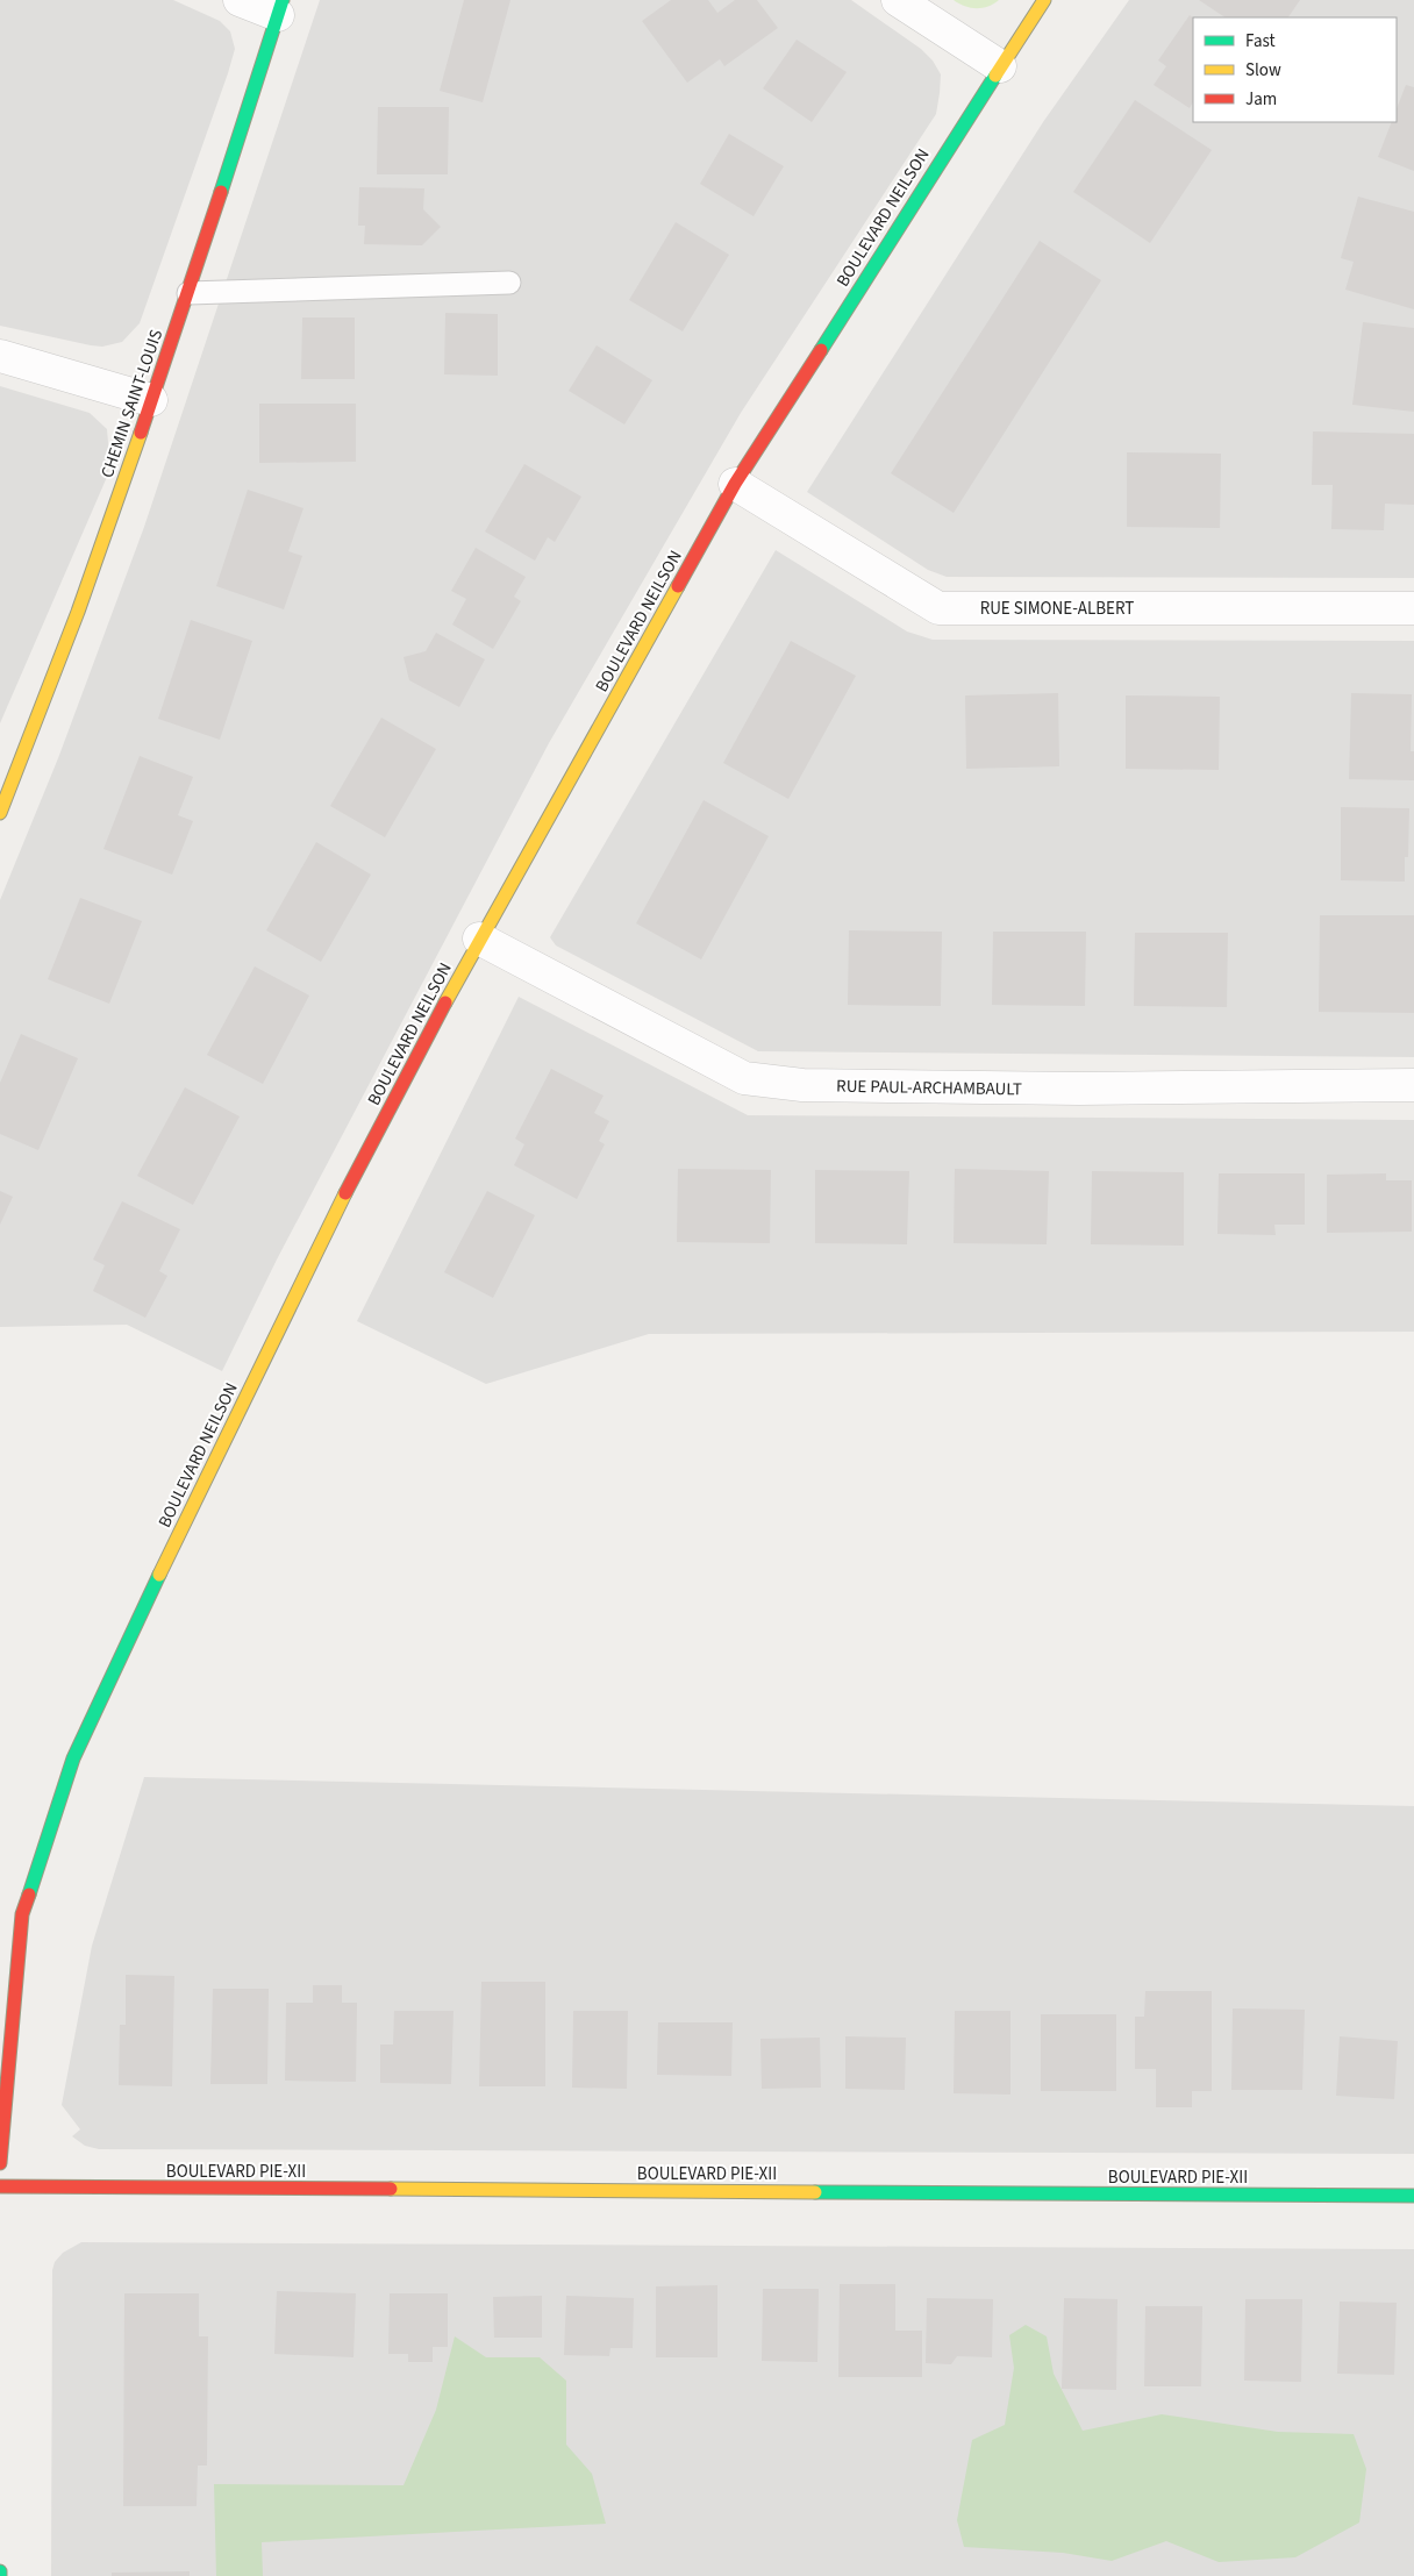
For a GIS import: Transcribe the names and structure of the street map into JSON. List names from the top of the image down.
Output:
{
  "streets": {
    "main road": ["BOULEVARD NEILSON", "CHEMIN SAINT-LOUIS", "BOULEVARD PIE-XII"],
    "street": ["RUE SIMONE-ALBERT", "RUE PAUL-ARCHAMBAULT"]
  },
  "crossings": [
    ["BOULEVARD NEILSON", "RUE SIMONE-ALBERT"],
    ["BOULEVARD NEILSON", "RUE PAUL-ARCHAMBAULT"]
  ],
  "legend": ["Fast", "Slow", "Jam"]
}
